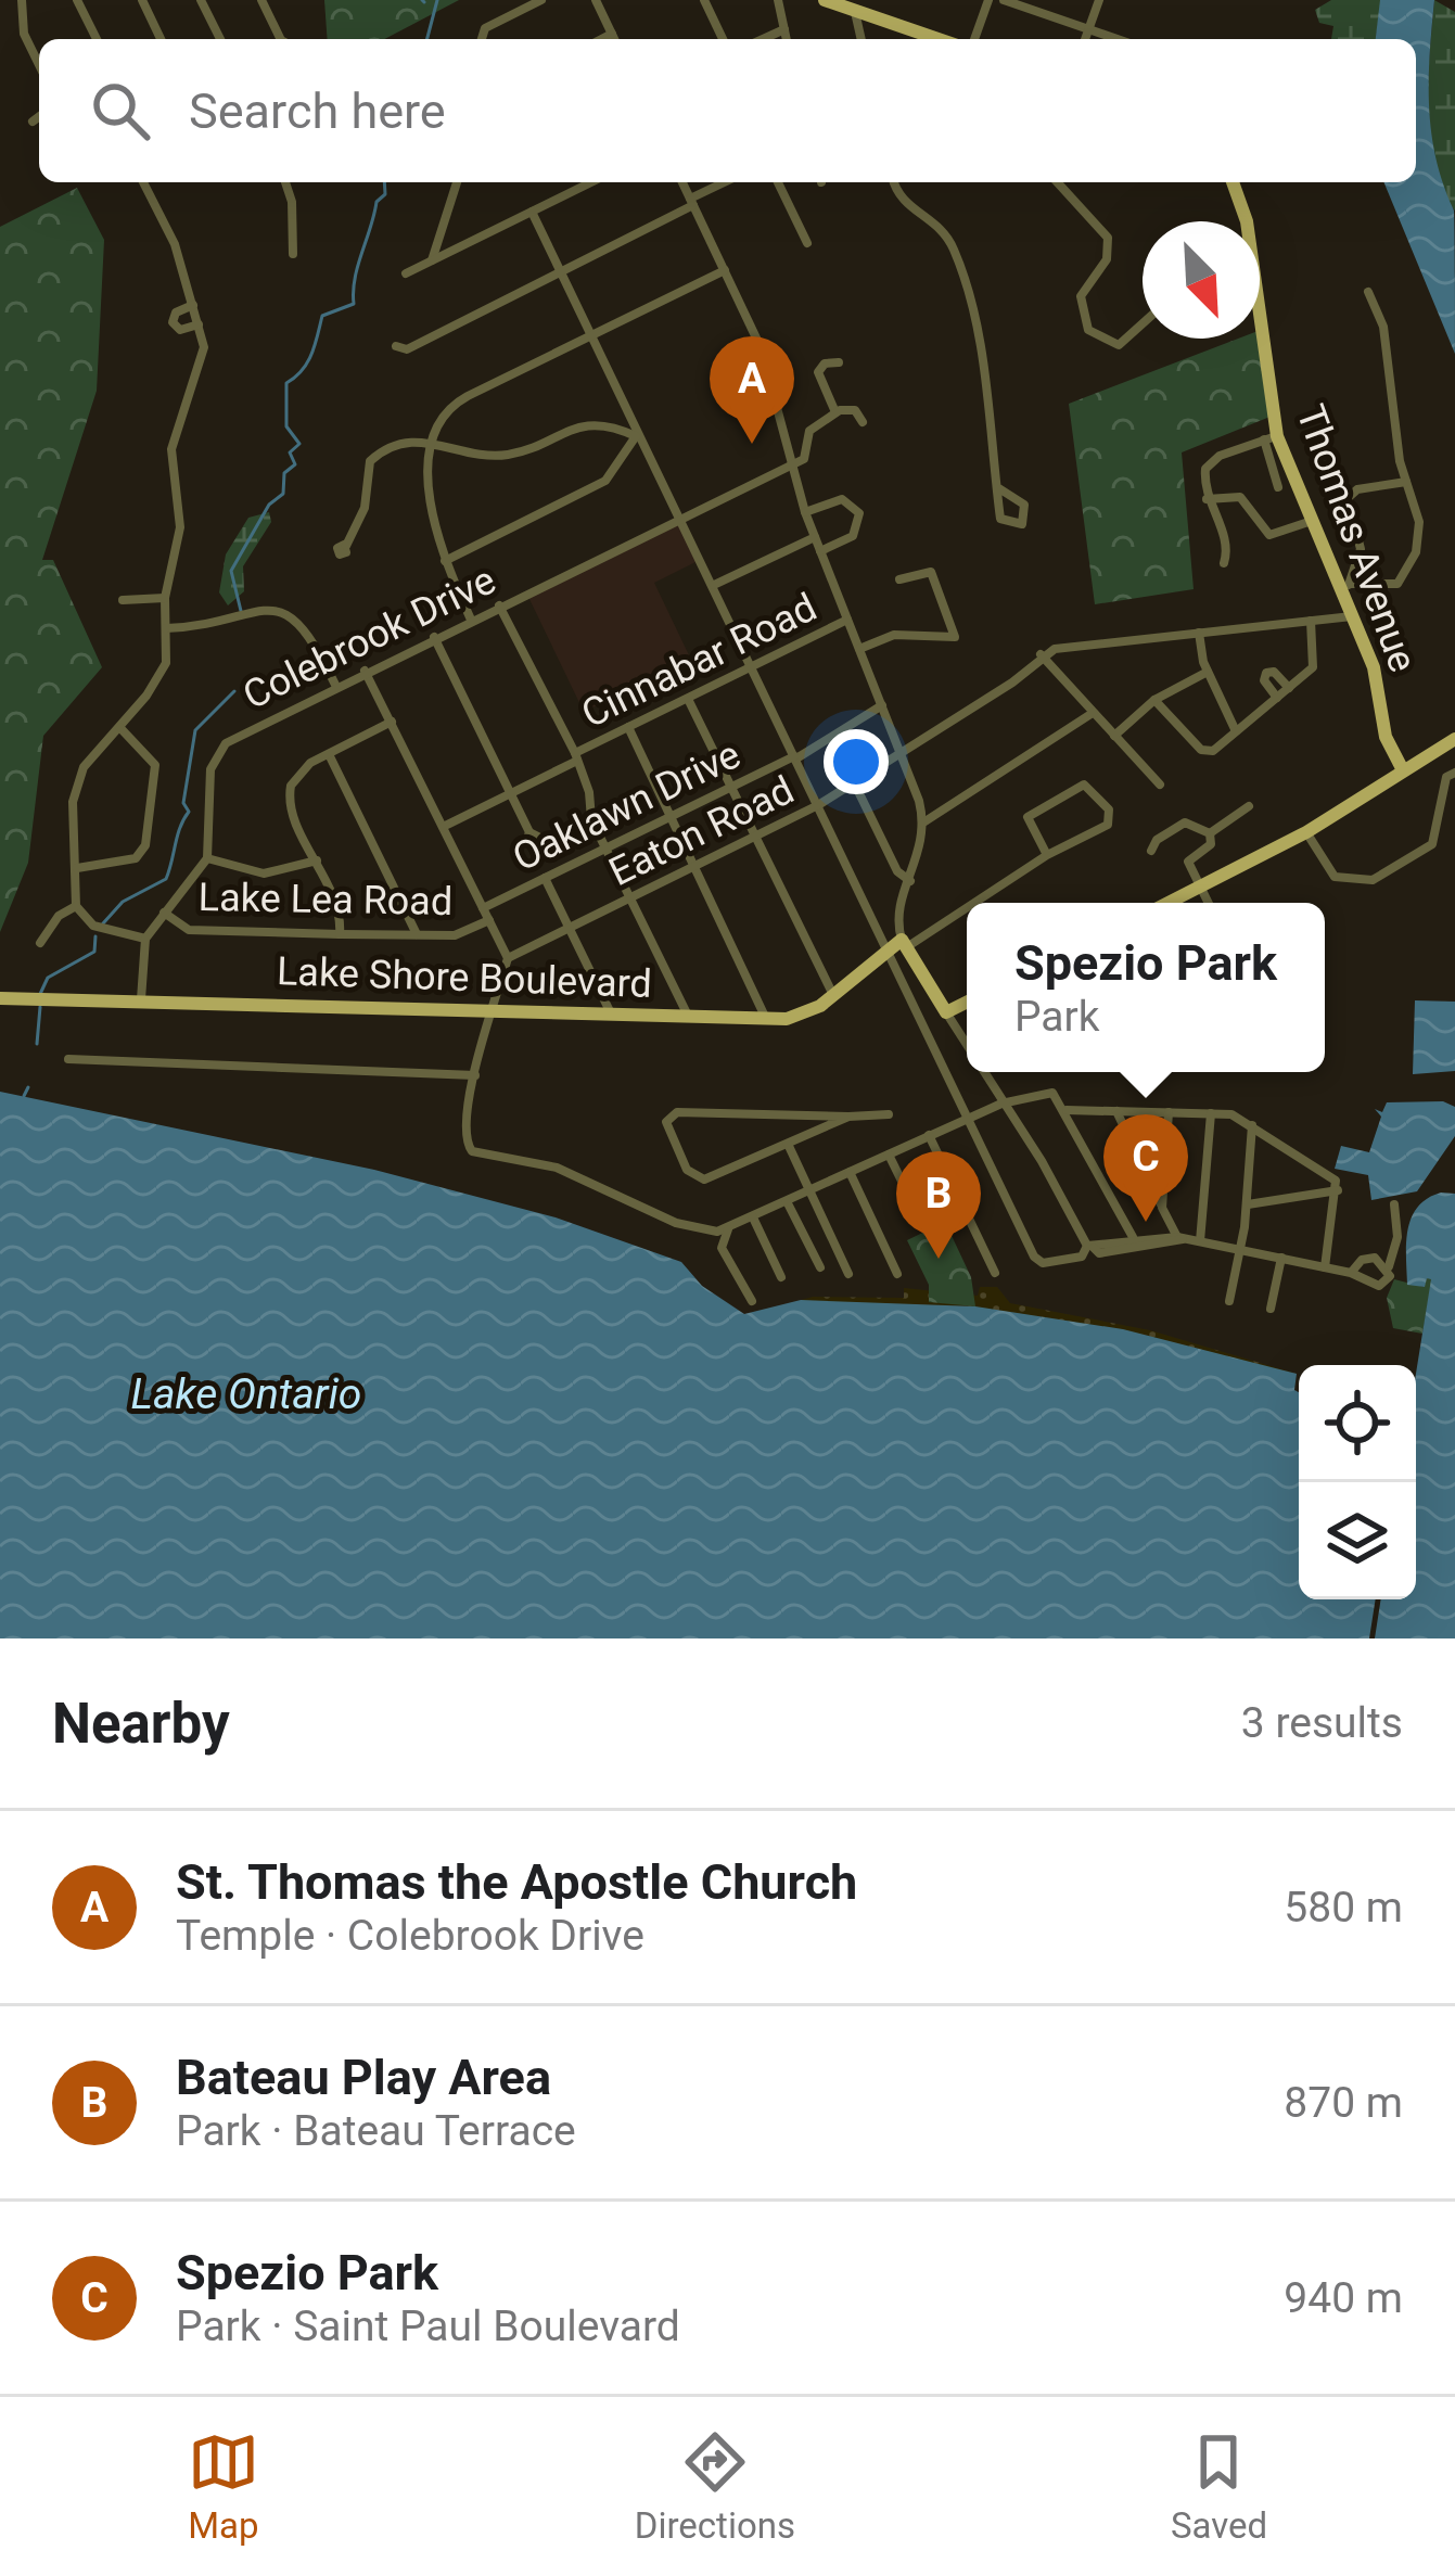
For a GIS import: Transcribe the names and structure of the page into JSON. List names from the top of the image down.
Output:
{
  "streets": {
    "main road": ["Thomas Avenue", "Lake Shore Boulevard"],
    "street": [
      "Colebrook Drive",
      "Cinnabar Road",
      "Oaklawn Drive",
      "Eaton Road",
      "Lake Lea Road"
    ]
  },
  "crossings": [
    ["Thomas Avenue", "Eaton Road"]
  ],
  "water": ["Lake Ontario"],
  "north": "bottom right",
  "page": {
    "search": "Search here",
    "pins": ["A", "C", "B"],
    "popup": ["Spezio Park", "Park"],
    "heading": ["Nearby", "3 results"],
    "list": [
      {
        "mark": "A",
        "name": "St. Thomas the Apostle Church",
        "note": "Temple · Colebrook Drive",
        "value": "580 m"
      },
      {
        "mark": "B",
        "name": "Bateau Play Area",
        "note": "Park · Bateau Terrace",
        "value": "870 m"
      },
      {
        "mark": "C",
        "name": "Spezio Park",
        "note": "Park · Saint Paul Boulevard",
        "value": "940 m"
      }
    ],
    "nav": ["Map", "Directions", "Saved"]
  }
}
